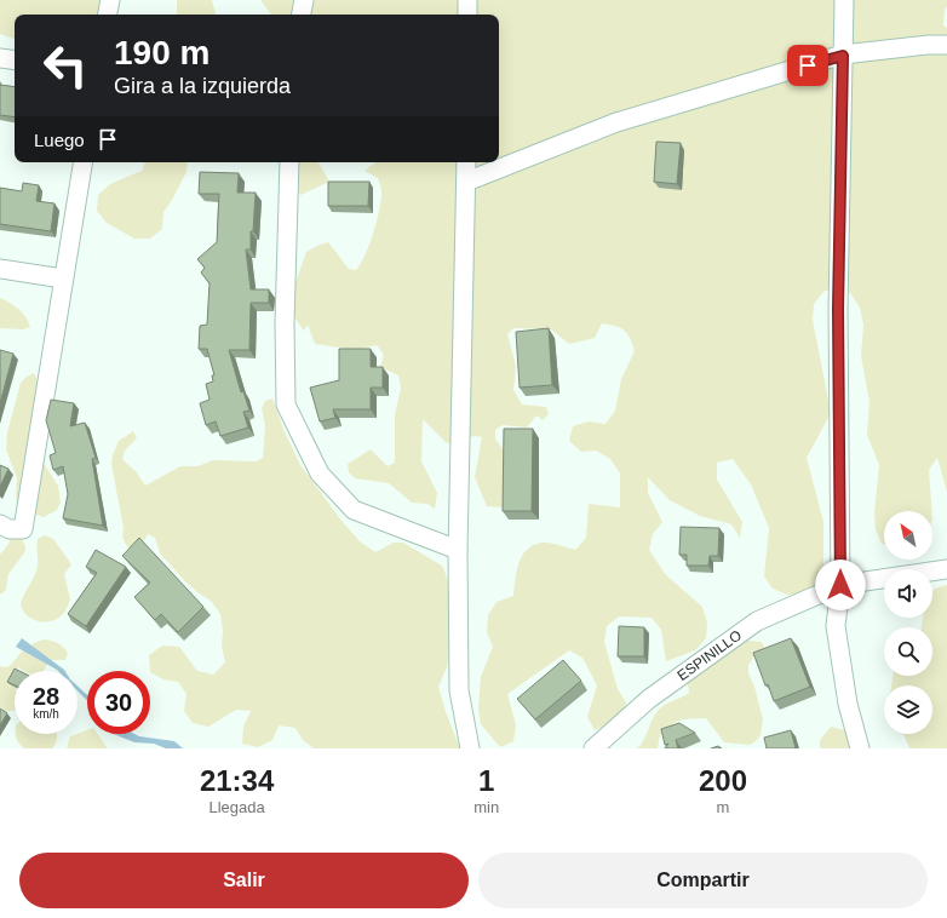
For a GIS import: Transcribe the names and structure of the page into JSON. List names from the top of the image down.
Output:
{
  "streets": {
    "street": ["ESPINILLO"]
  },
  "north": "top left",
  "page": {
    "turn": ["190 m", "Gira a la izquierda"],
    "then": "Luego",
    "speed": "28 km/h",
    "limit": "30",
    "eta": [
      "21:34",
      "Llegada",
      "1",
      "min",
      "200",
      "m"
    ],
    "buttons": ["Salir", "Compartir"]
  }
}
